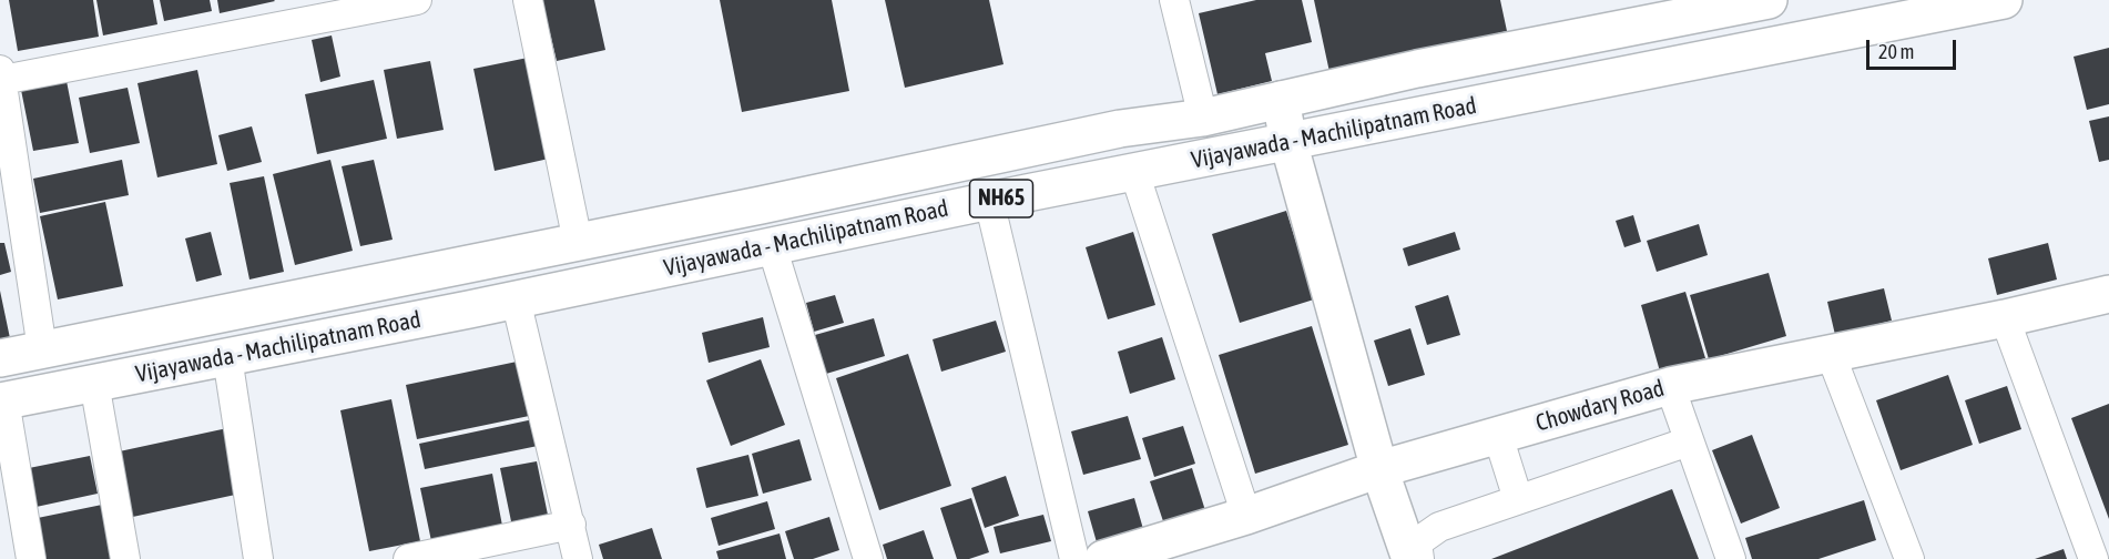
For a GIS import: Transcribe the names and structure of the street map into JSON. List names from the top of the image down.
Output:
{
  "streets": {
    "main road": ["Vijayawada - Machilipatnam Road", "NH65", "Chowdary Road"]
  },
  "scale_bar": "20 m"
}
